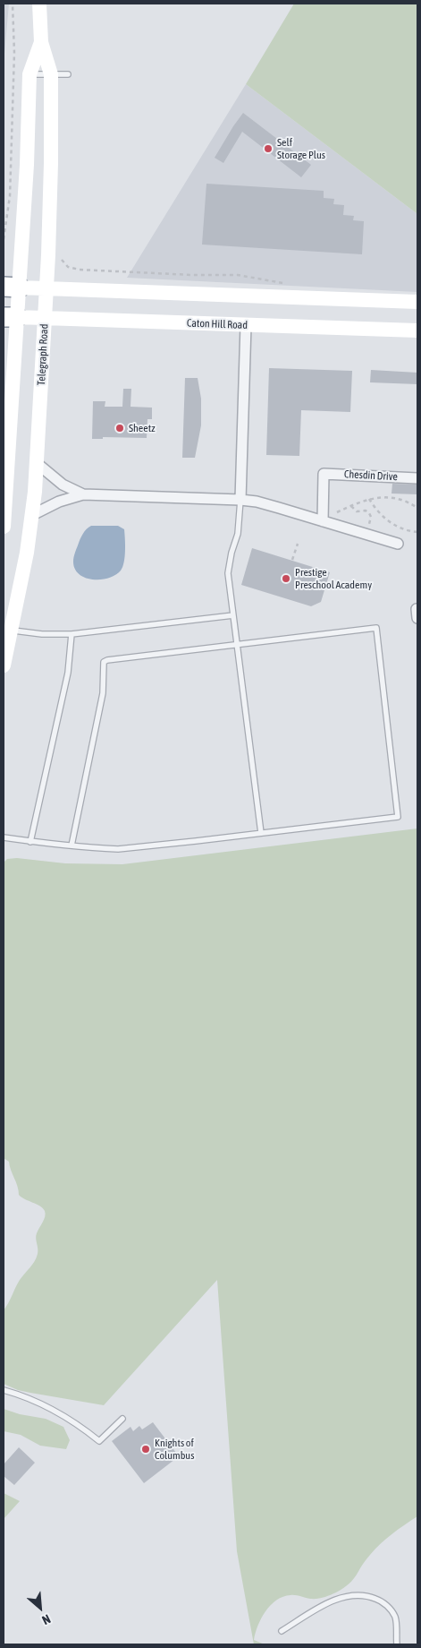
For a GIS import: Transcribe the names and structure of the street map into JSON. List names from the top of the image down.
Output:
{
  "streets": {
    "main road": ["Caton Hill Road", "Telegraph Road"],
    "street": ["Chesdin Drive"]
  },
  "crossings": [
    ["Caton Hill Road", "Telegraph Road"]
  ],
  "places": [
    "Self Storage Plus",
    "Sheetz",
    "Prestige Preschool Academy",
    "Knights of Columbus"
  ],
  "north": "bottom right"
}
